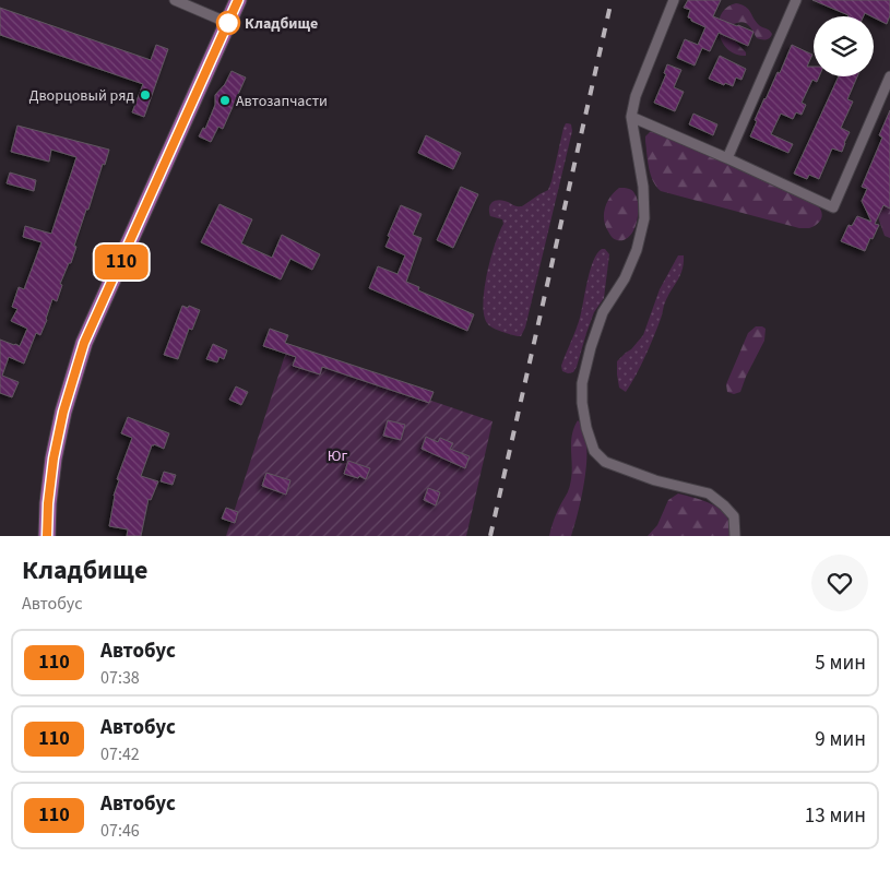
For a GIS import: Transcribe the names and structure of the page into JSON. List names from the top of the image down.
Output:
{
  "parks": ["Юг"],
  "places": ["Кладбище", "Дворцовый ряд", "Автозапчасти"],
  "lines": ["bus line 110"],
  "page": {
    "on_map": "110",
    "heading": ["Кладбище", "Автобус"],
    "list": [
      {
        "mark": "110",
        "name": "Автобус",
        "note": "07:38",
        "value": "5 мин"
      },
      {
        "mark": "110",
        "name": "Автобус",
        "note": "07:42",
        "value": "9 мин"
      },
      {
        "mark": "110",
        "name": "Автобус",
        "note": "07:46",
        "value": "13 мин"
      }
    ]
  }
}
